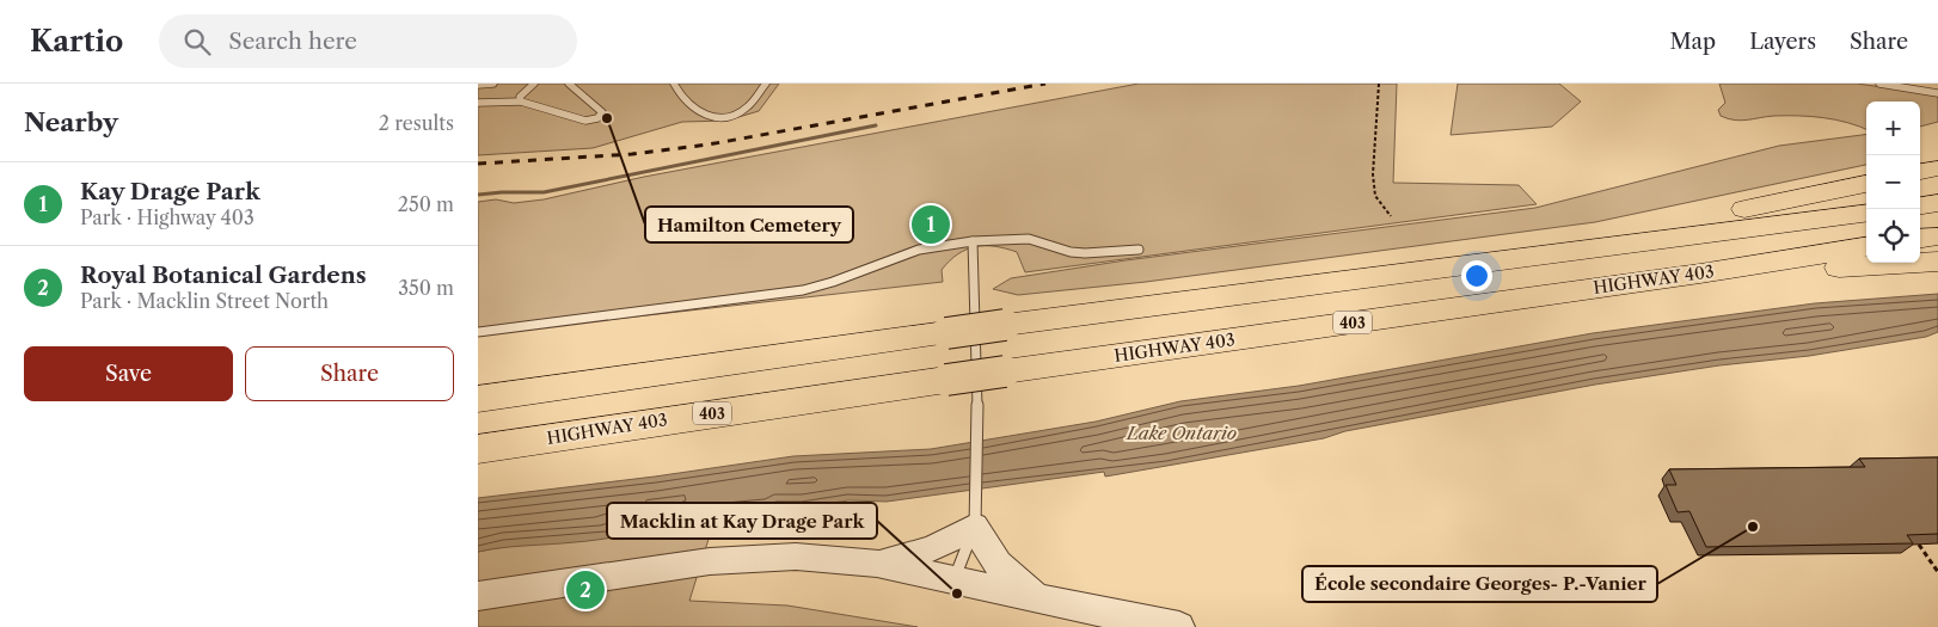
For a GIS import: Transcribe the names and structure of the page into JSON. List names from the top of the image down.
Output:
{
  "streets": {
    "highway": ["HIGHWAY 403", "403"]
  },
  "water": ["Lake Ontario"],
  "places": ["Hamilton Cemetery", "École secondaire Georges- P.-Vanier", "Macklin at Kay Drage Park"],
  "page": {
    "header": "Kartio",
    "search": "Search here",
    "nav": ["Map", "Layers", "Share"],
    "heading": ["Nearby", "2 results"],
    "map_buttons": ["+", "−"],
    "list": [
      {
        "mark": "1",
        "name": "Kay Drage Park",
        "note": "Park · Highway 403",
        "value": "250 m"
      },
      {
        "mark": "2",
        "name": "Royal Botanical Gardens",
        "note": "Park · Macklin Street North",
        "value": "350 m"
      }
    ],
    "pins": ["1", "2"],
    "buttons": ["Save", "Share"]
  }
}
